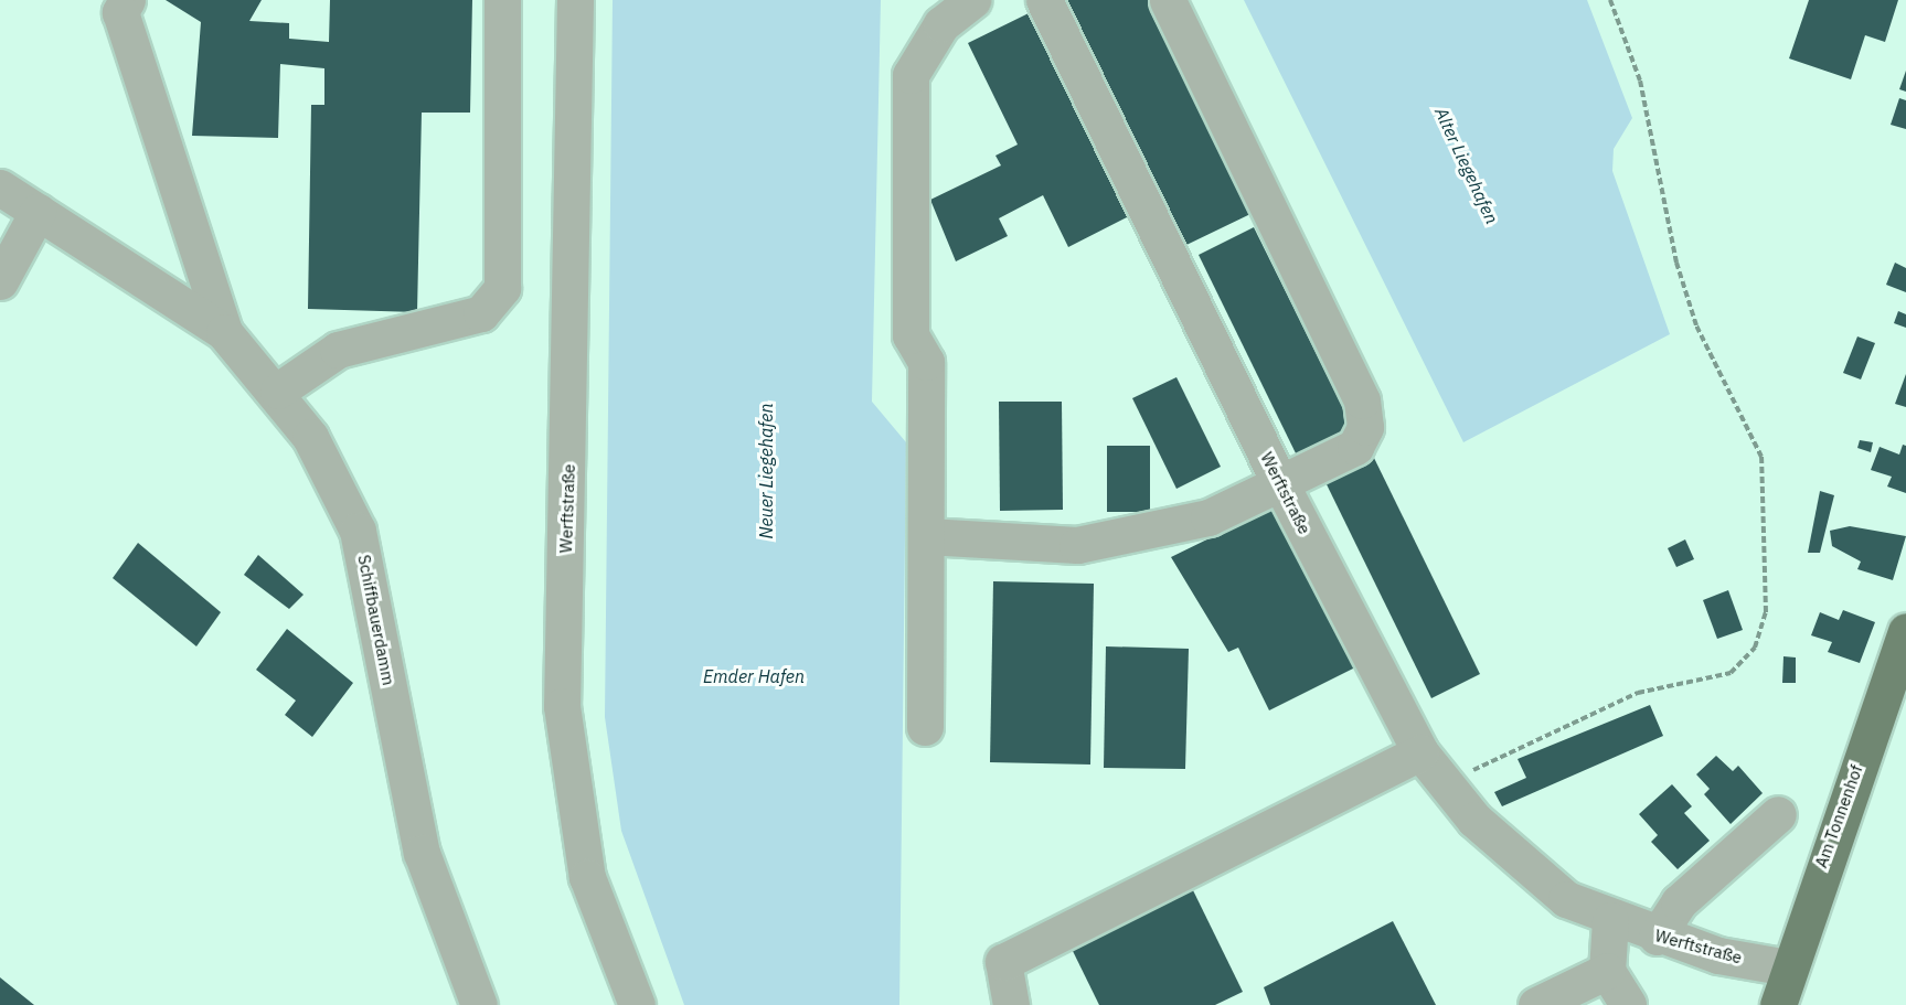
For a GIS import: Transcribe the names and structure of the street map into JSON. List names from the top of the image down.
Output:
{
  "streets": {
    "main road": ["Am Tonnenhof"],
    "street": ["Werftstraße", "Schiffbauerdamm"]
  },
  "crossings": [
    ["Werftstraße", "Am Tonnenhof"]
  ],
  "water": ["Alter Liegehafen", "Neuer Liegehafen", "Emder Hafen"]
}
